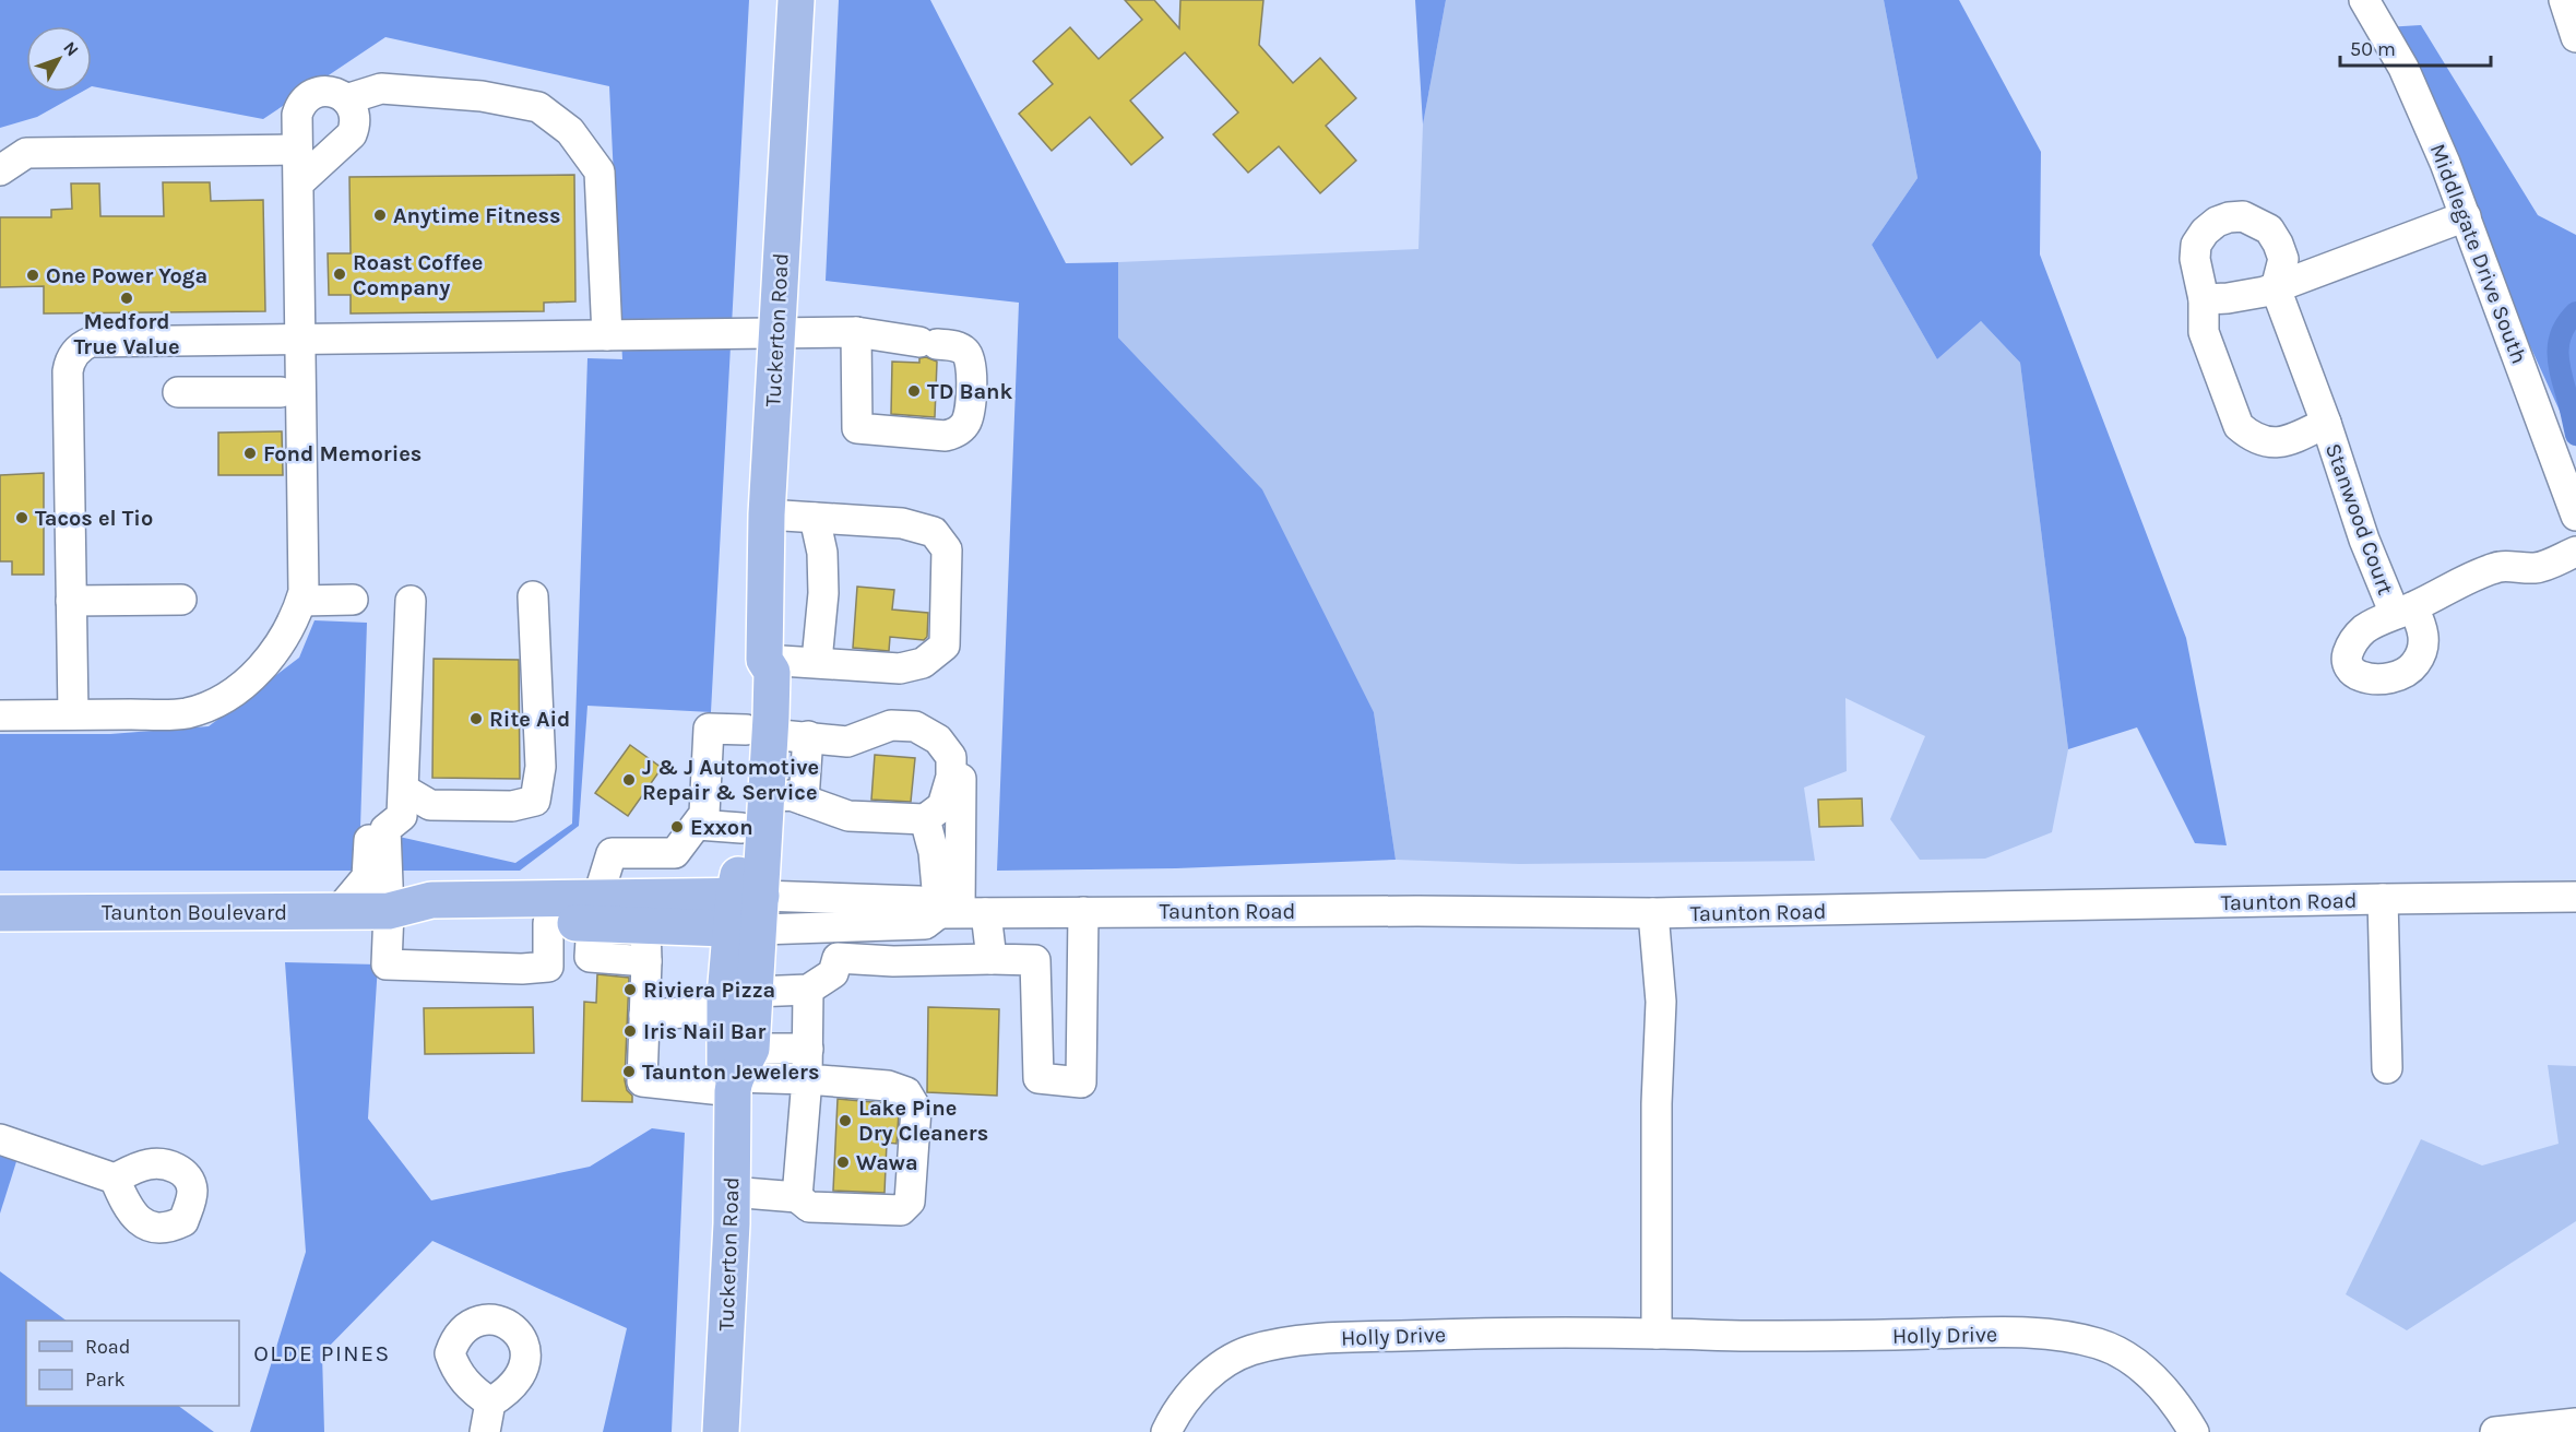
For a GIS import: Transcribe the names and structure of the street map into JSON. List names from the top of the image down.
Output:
{
  "streets": {
    "main road": ["Tuckerton Road", "Taunton Boulevard"],
    "street": [
      "Middlegate Drive South",
      "Stanwood Court",
      "Taunton Road",
      "Holly Drive"
    ]
  },
  "crossings": [
    ["Tuckerton Road", "Taunton Road"],
    ["Tuckerton Road", "Taunton Boulevard"],
    ["Taunton Road", "Taunton Boulevard"]
  ],
  "districts": ["OLDE PINES"],
  "places": [
    "Anytime Fitness",
    "Roast Coffee Company",
    "One Power Yoga",
    "Medford True Value",
    "TD Bank",
    "Fond Memories",
    "Tacos el Tio",
    "Rite Aid",
    "J & J Automotive Repair & Service",
    "Exxon",
    "Riviera Pizza",
    "Iris Nail Bar",
    "Taunton Jewelers",
    "Lake Pine Dry Cleaners",
    "Wawa"
  ],
  "legend": ["Road", "Park"],
  "scale_bar": "50 m",
  "north": "top right"
}
